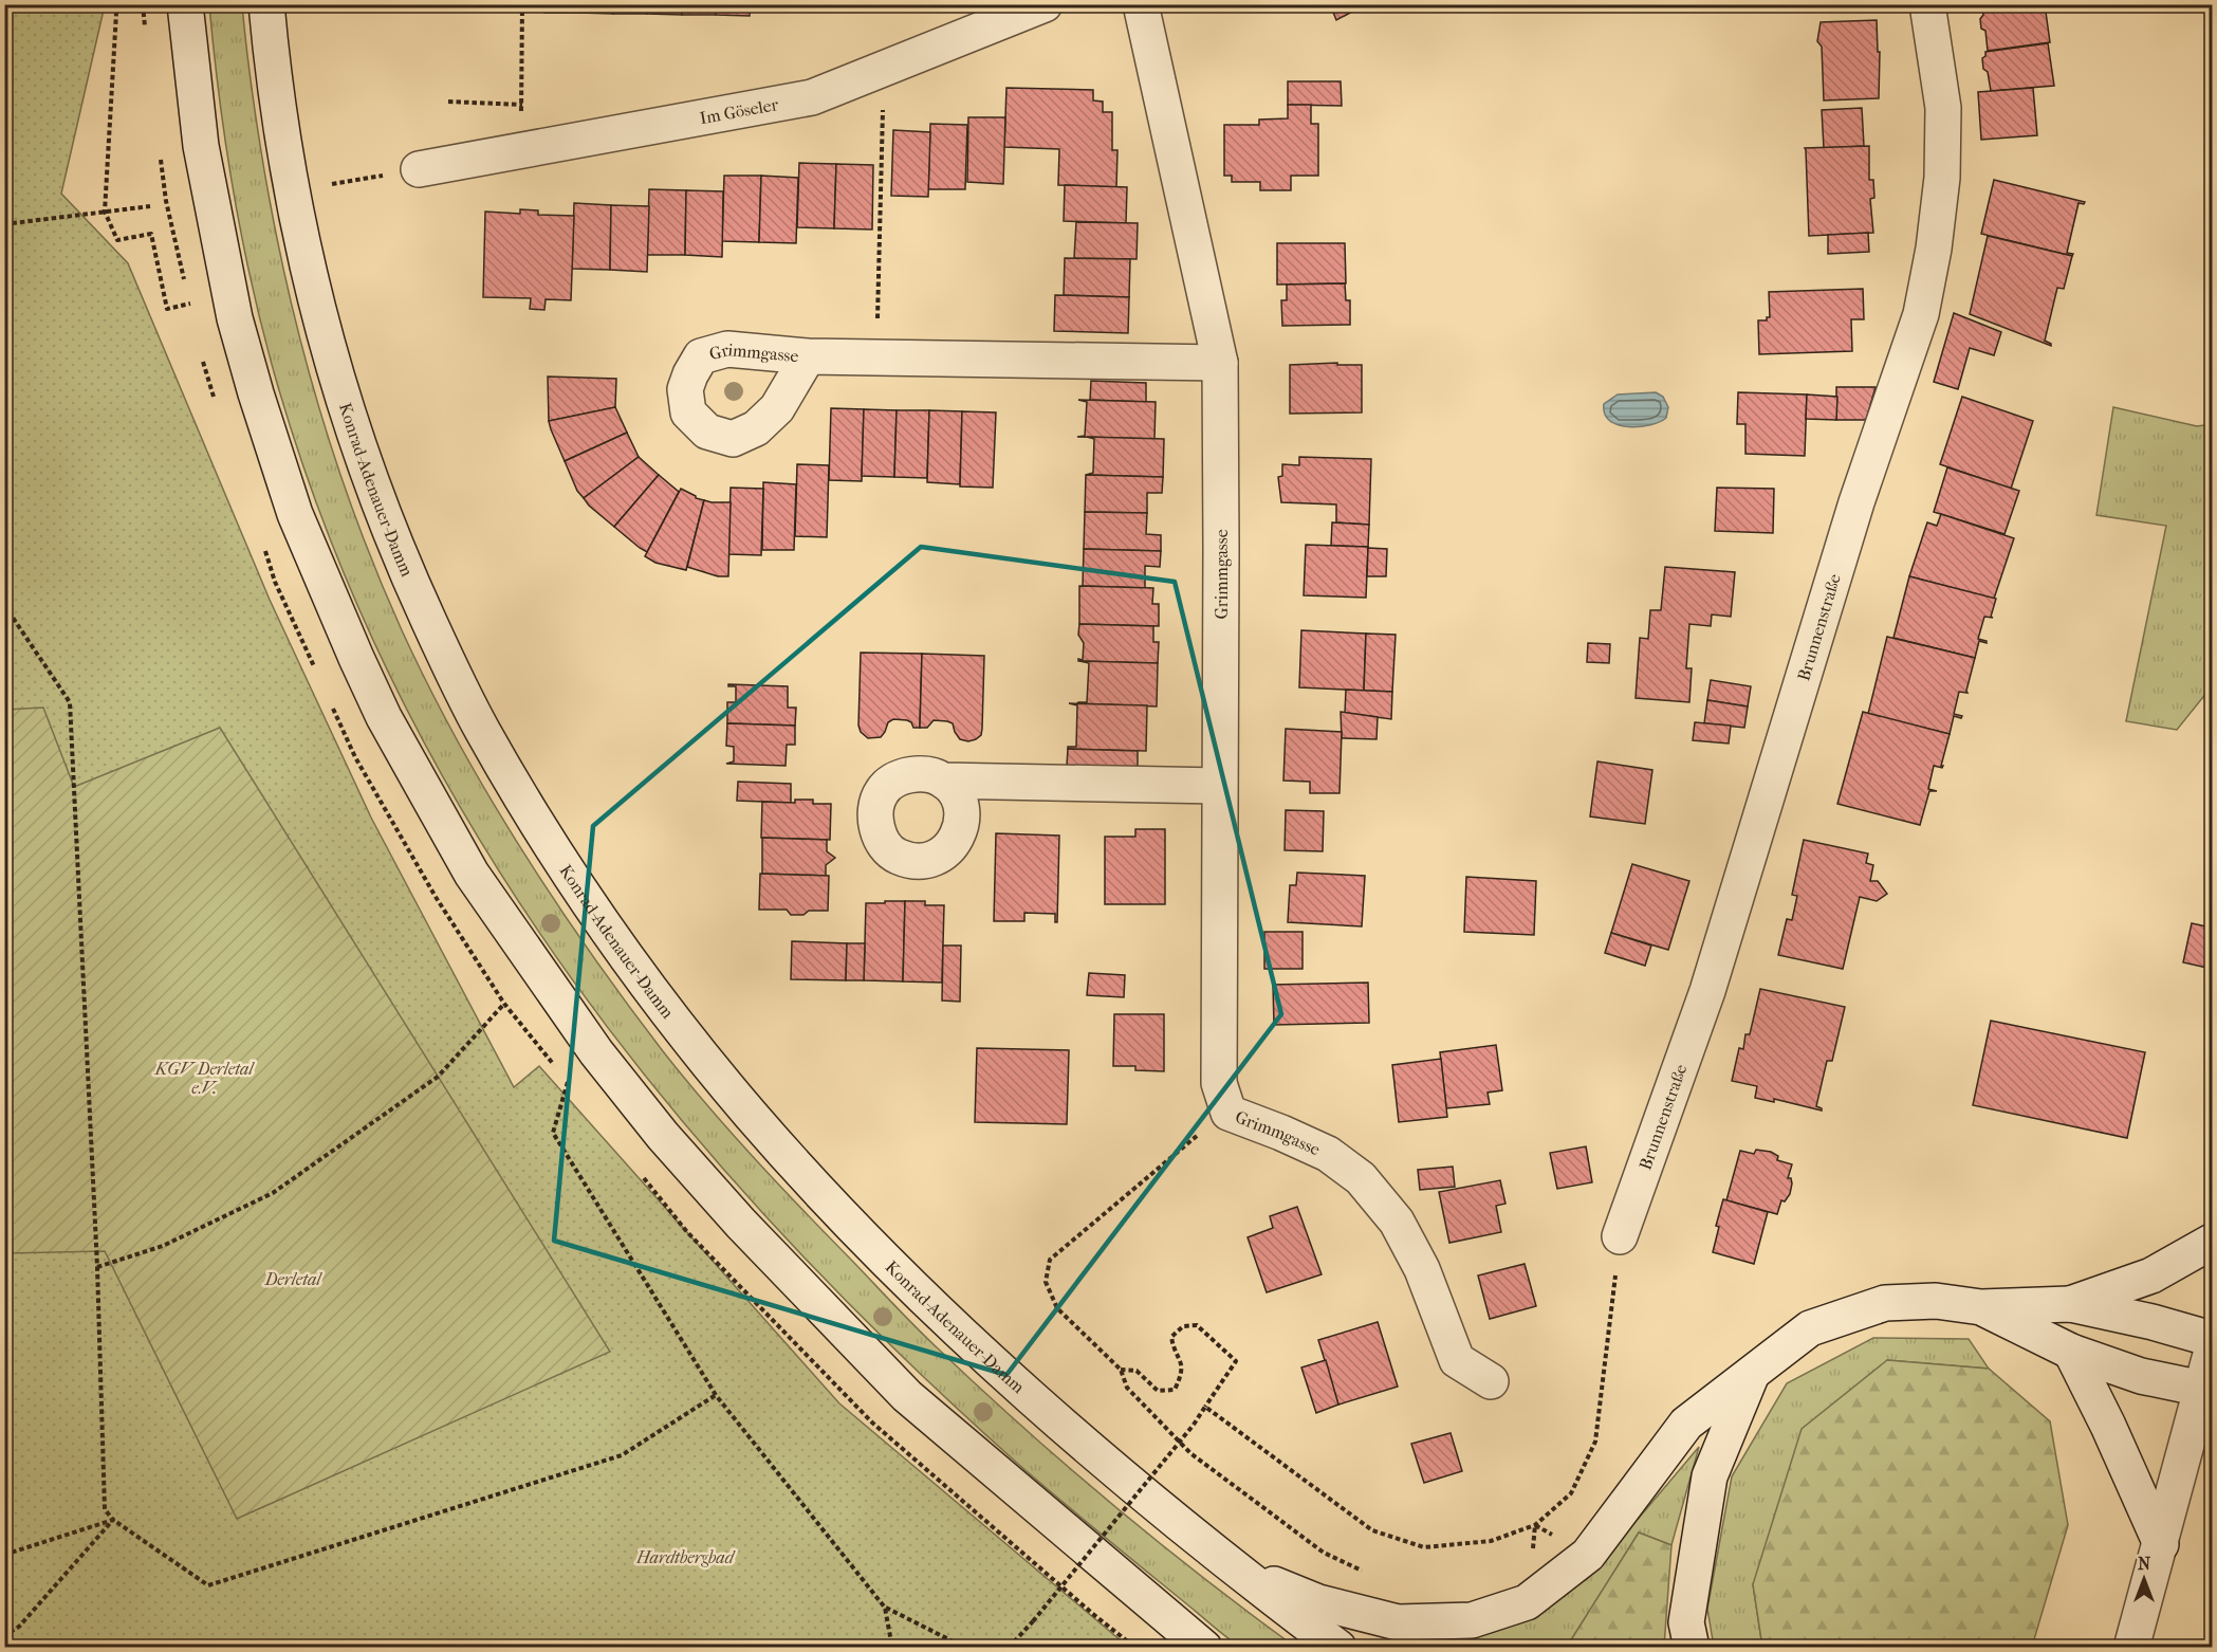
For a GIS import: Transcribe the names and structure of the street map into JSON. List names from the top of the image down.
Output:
{
  "streets": {
    "main road": [
      "Im Göseler",
      "Grimmgasse",
      "Konrad-Adenauer-Damm",
      "Brunnenstraße"
    ]
  },
  "parks": ["KGV Derletal e.V.", "Derletal", "Hardtbergbad"],
  "north": "top"
}
